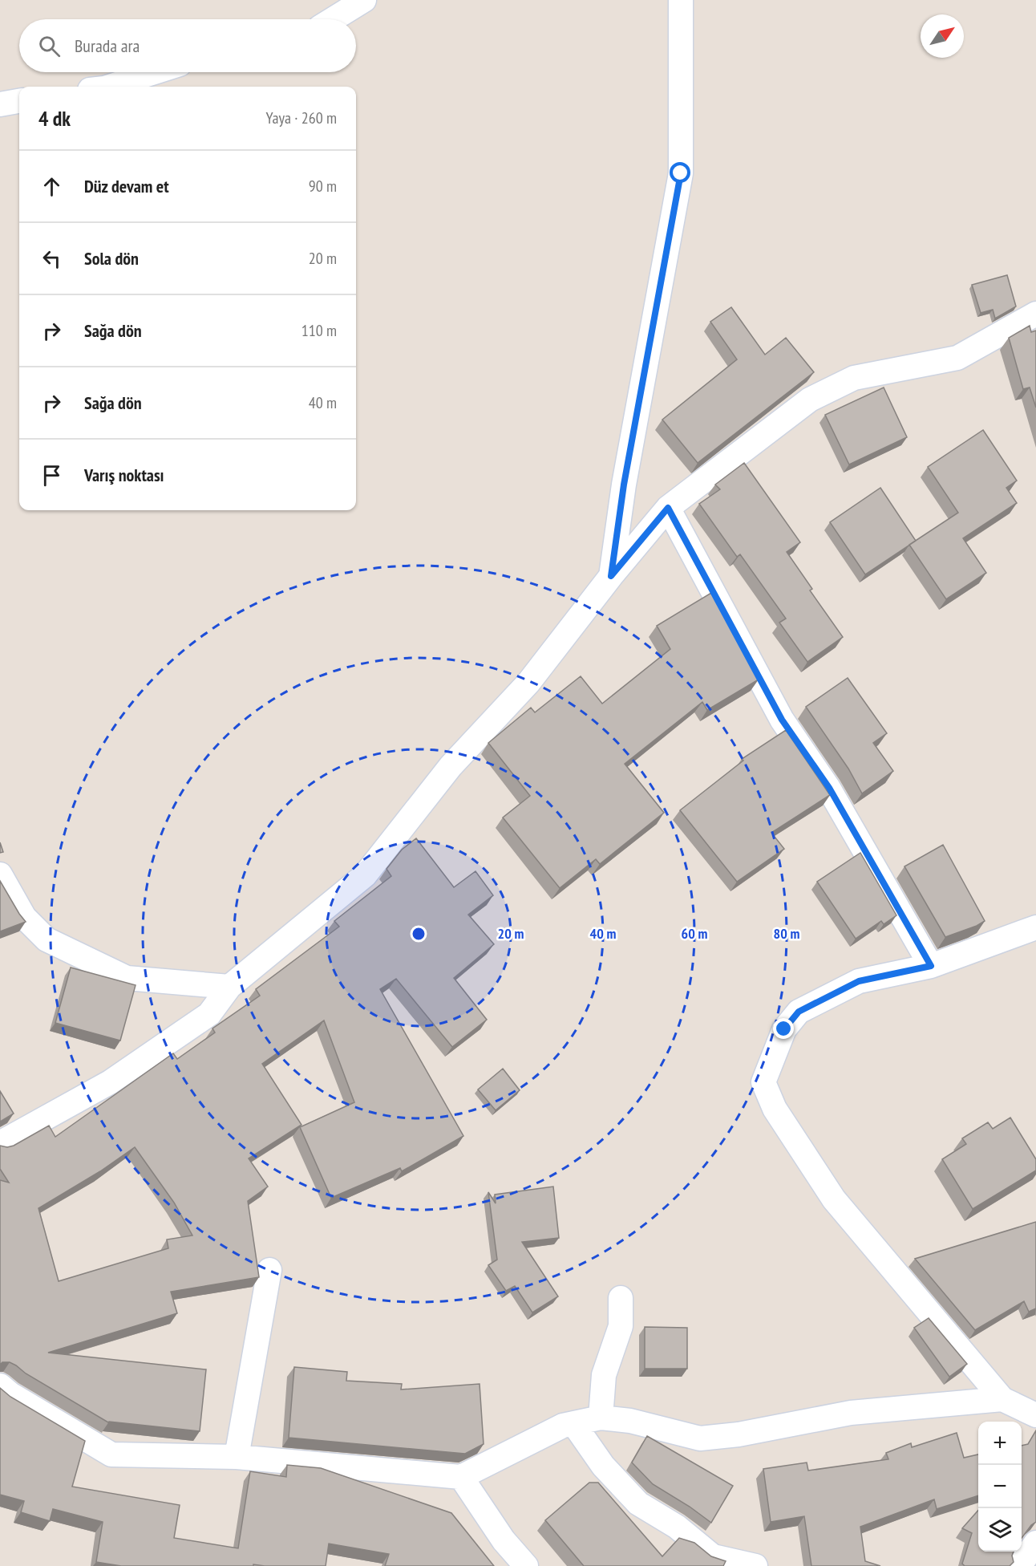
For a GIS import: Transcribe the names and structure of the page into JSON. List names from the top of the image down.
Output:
{
  "north": "top right",
  "page": {
    "search": "Burada ara",
    "heading": ["4 dk", "Yaya · 260 m"],
    "list": [
      ["Düz devam et", "90 m"],
      ["Sola dön", "20 m"],
      ["Sağa dön", "110 m"],
      ["Sağa dön", "40 m"],
      "Varış noktası"
    ],
    "map_buttons": ["+", "−"]
  },
  "rings": [
    "20 m",
    "40 m",
    "60 m",
    "80 m"
  ]
}
